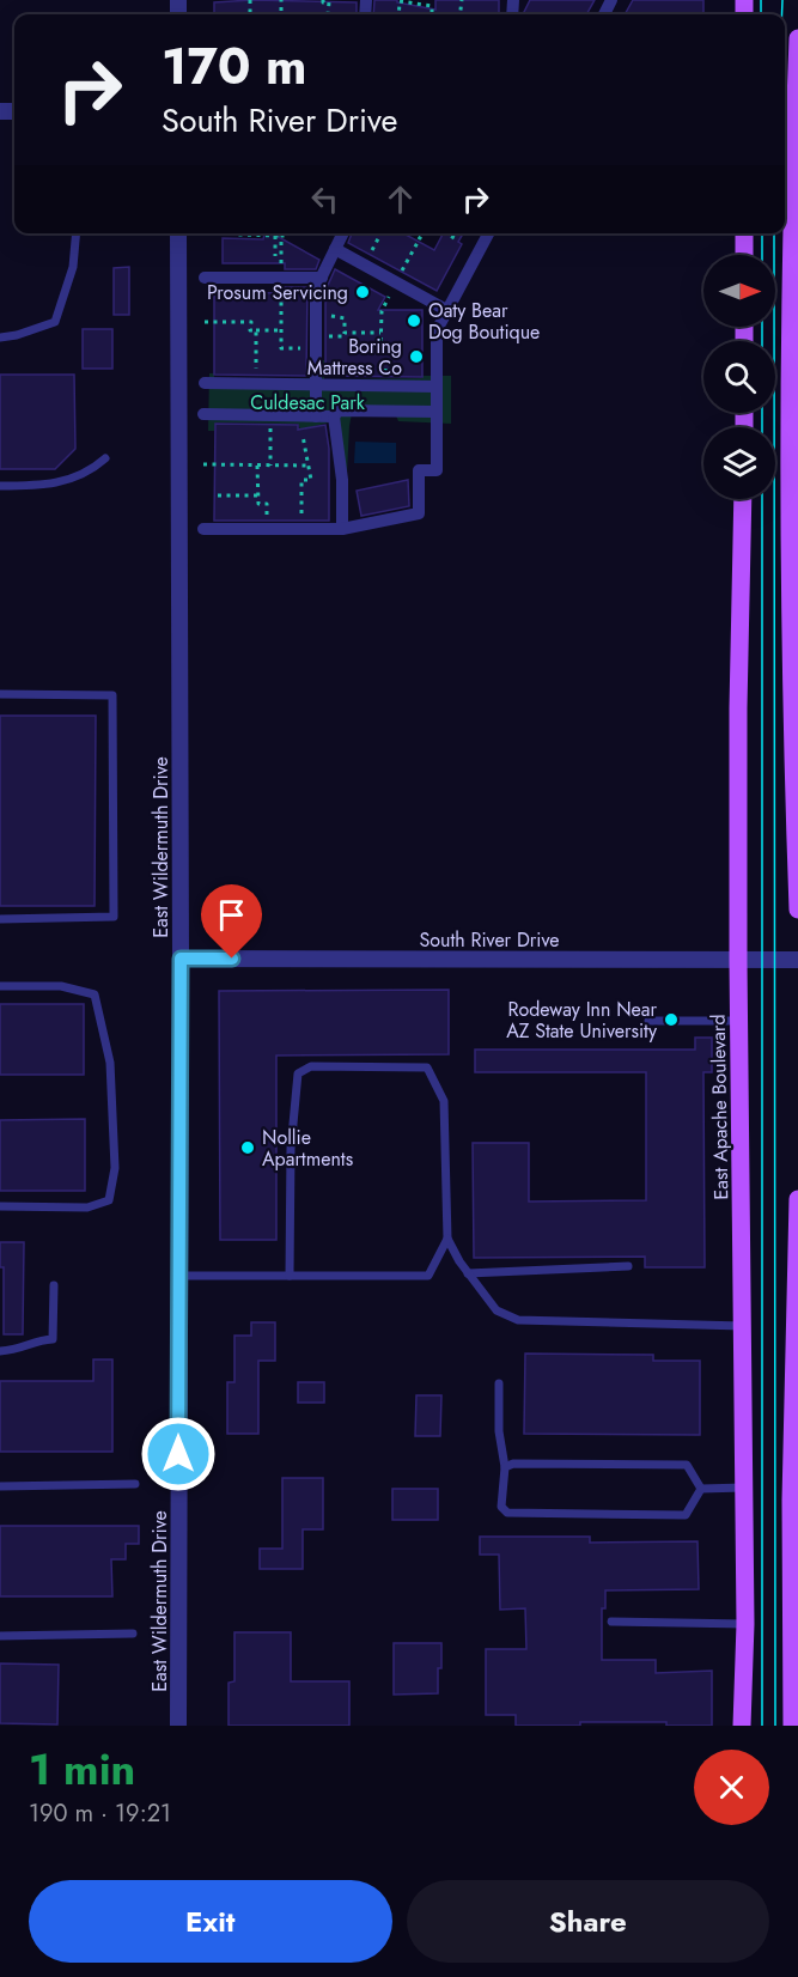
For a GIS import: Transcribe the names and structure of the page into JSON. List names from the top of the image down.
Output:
{
  "streets": {
    "main road": ["East Apache Boulevard"],
    "street": ["East Wildermuth Drive", "South River Drive"]
  },
  "crossings": [
    ["East Wildermuth Drive", "South River Drive"],
    ["South River Drive", "East Apache Boulevard"]
  ],
  "parks": ["Culdesac Park"],
  "places": [
    "Prosum Servicing",
    "Oaty Bear Dog Boutique",
    "Boring Mattress Co",
    "Rodeway Inn Near AZ State University",
    "Nollie Apartments"
  ],
  "north": "right",
  "page": {
    "turn": ["170 m", "South River Drive"],
    "heading": ["1 min", "190 m · 19:21"],
    "buttons": ["Exit", "Share"]
  }
}
